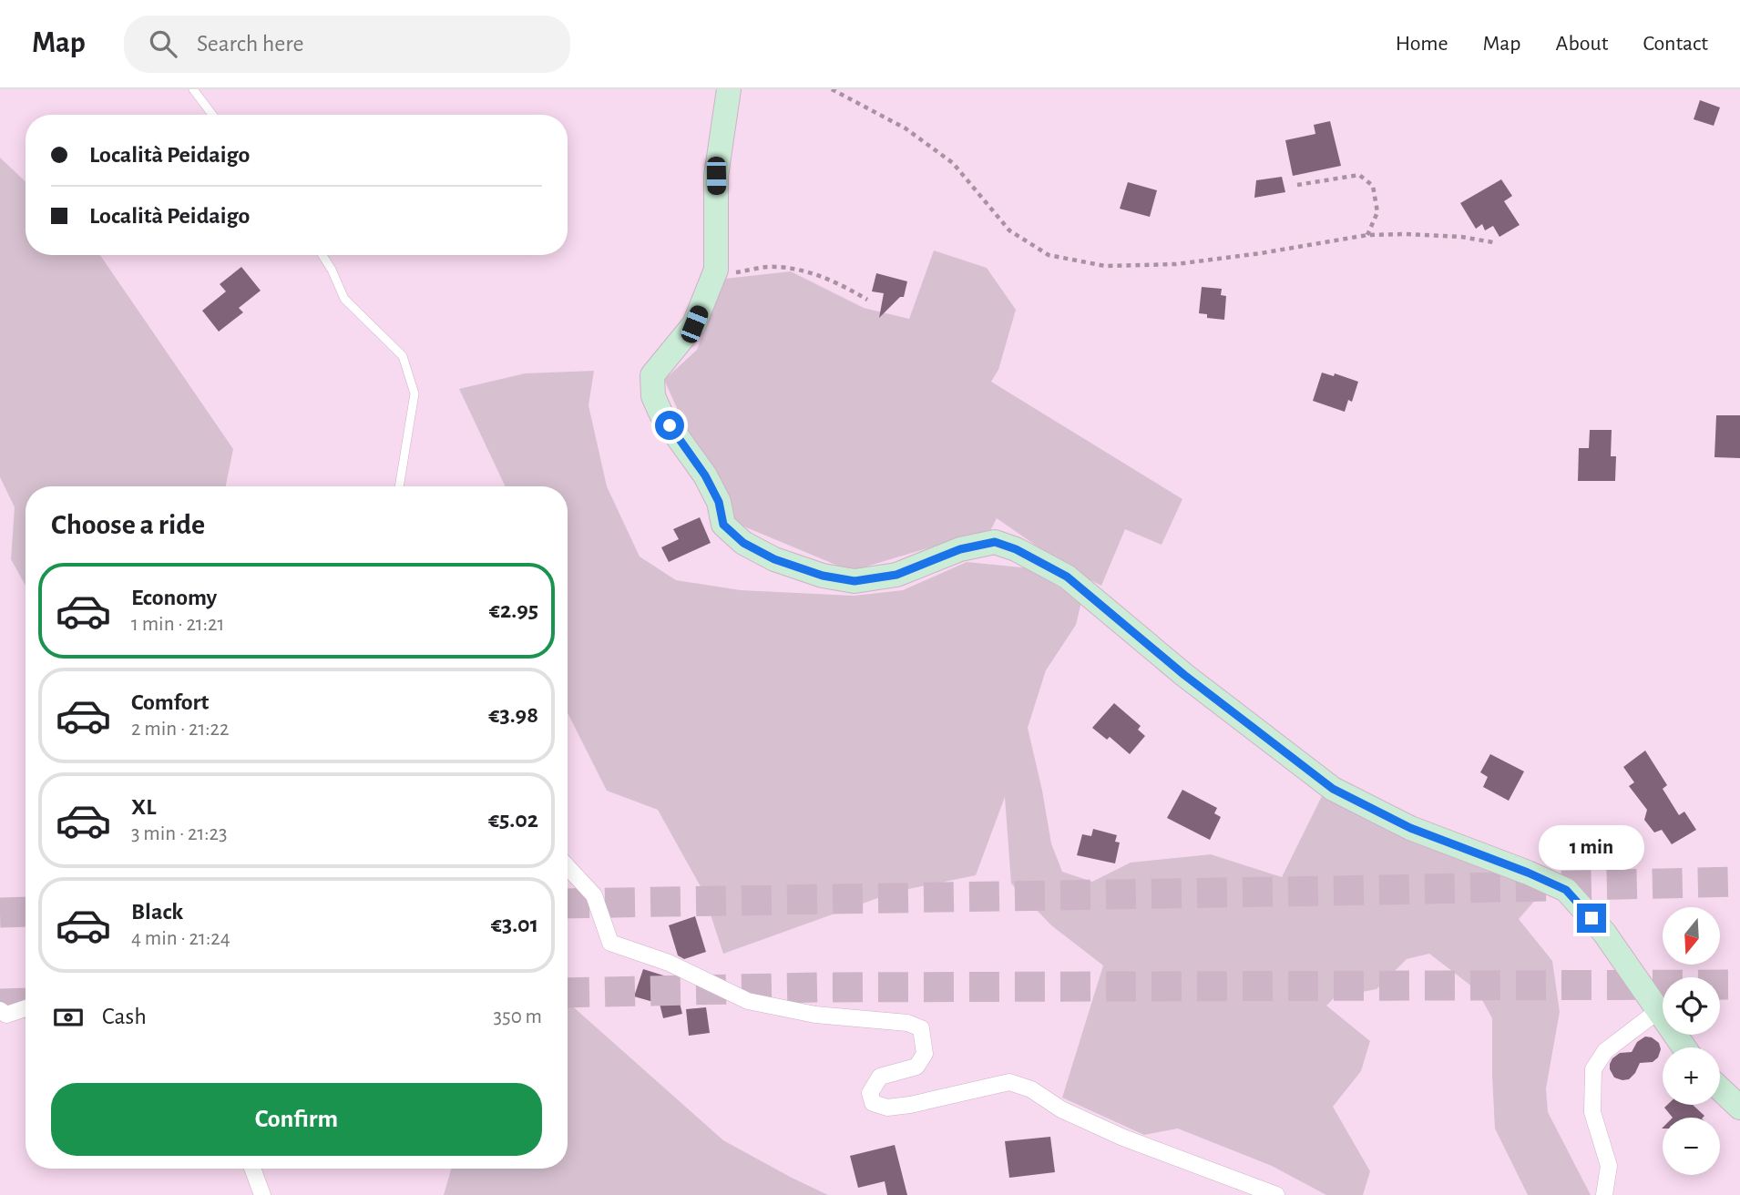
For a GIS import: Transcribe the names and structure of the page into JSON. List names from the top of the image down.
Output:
{
  "north": "bottom",
  "page": {
    "header": "Map",
    "search": "Search here",
    "nav": [
      "Home",
      "Map",
      "About",
      "Contact"
    ],
    "banner": ["Località Peidaigo", "Località Peidaigo"],
    "heading": "Choose a ride",
    "list": [
      {
        "name": "Economy",
        "note": "1 min · 21:21",
        "value": "€2.95"
      },
      {
        "name": "Comfort",
        "note": "2 min · 21:22",
        "value": "€3.98"
      },
      {
        "name": "XL",
        "note": "3 min · 21:23",
        "value": "€5.02"
      },
      {
        "name": "Black",
        "note": "4 min · 21:24",
        "value": "€3.01"
      }
    ],
    "bubble": "1 min",
    "map_buttons": ["+", "−"],
    "pay": ["Cash", "350 m"],
    "buttons": "Confirm"
  }
}
